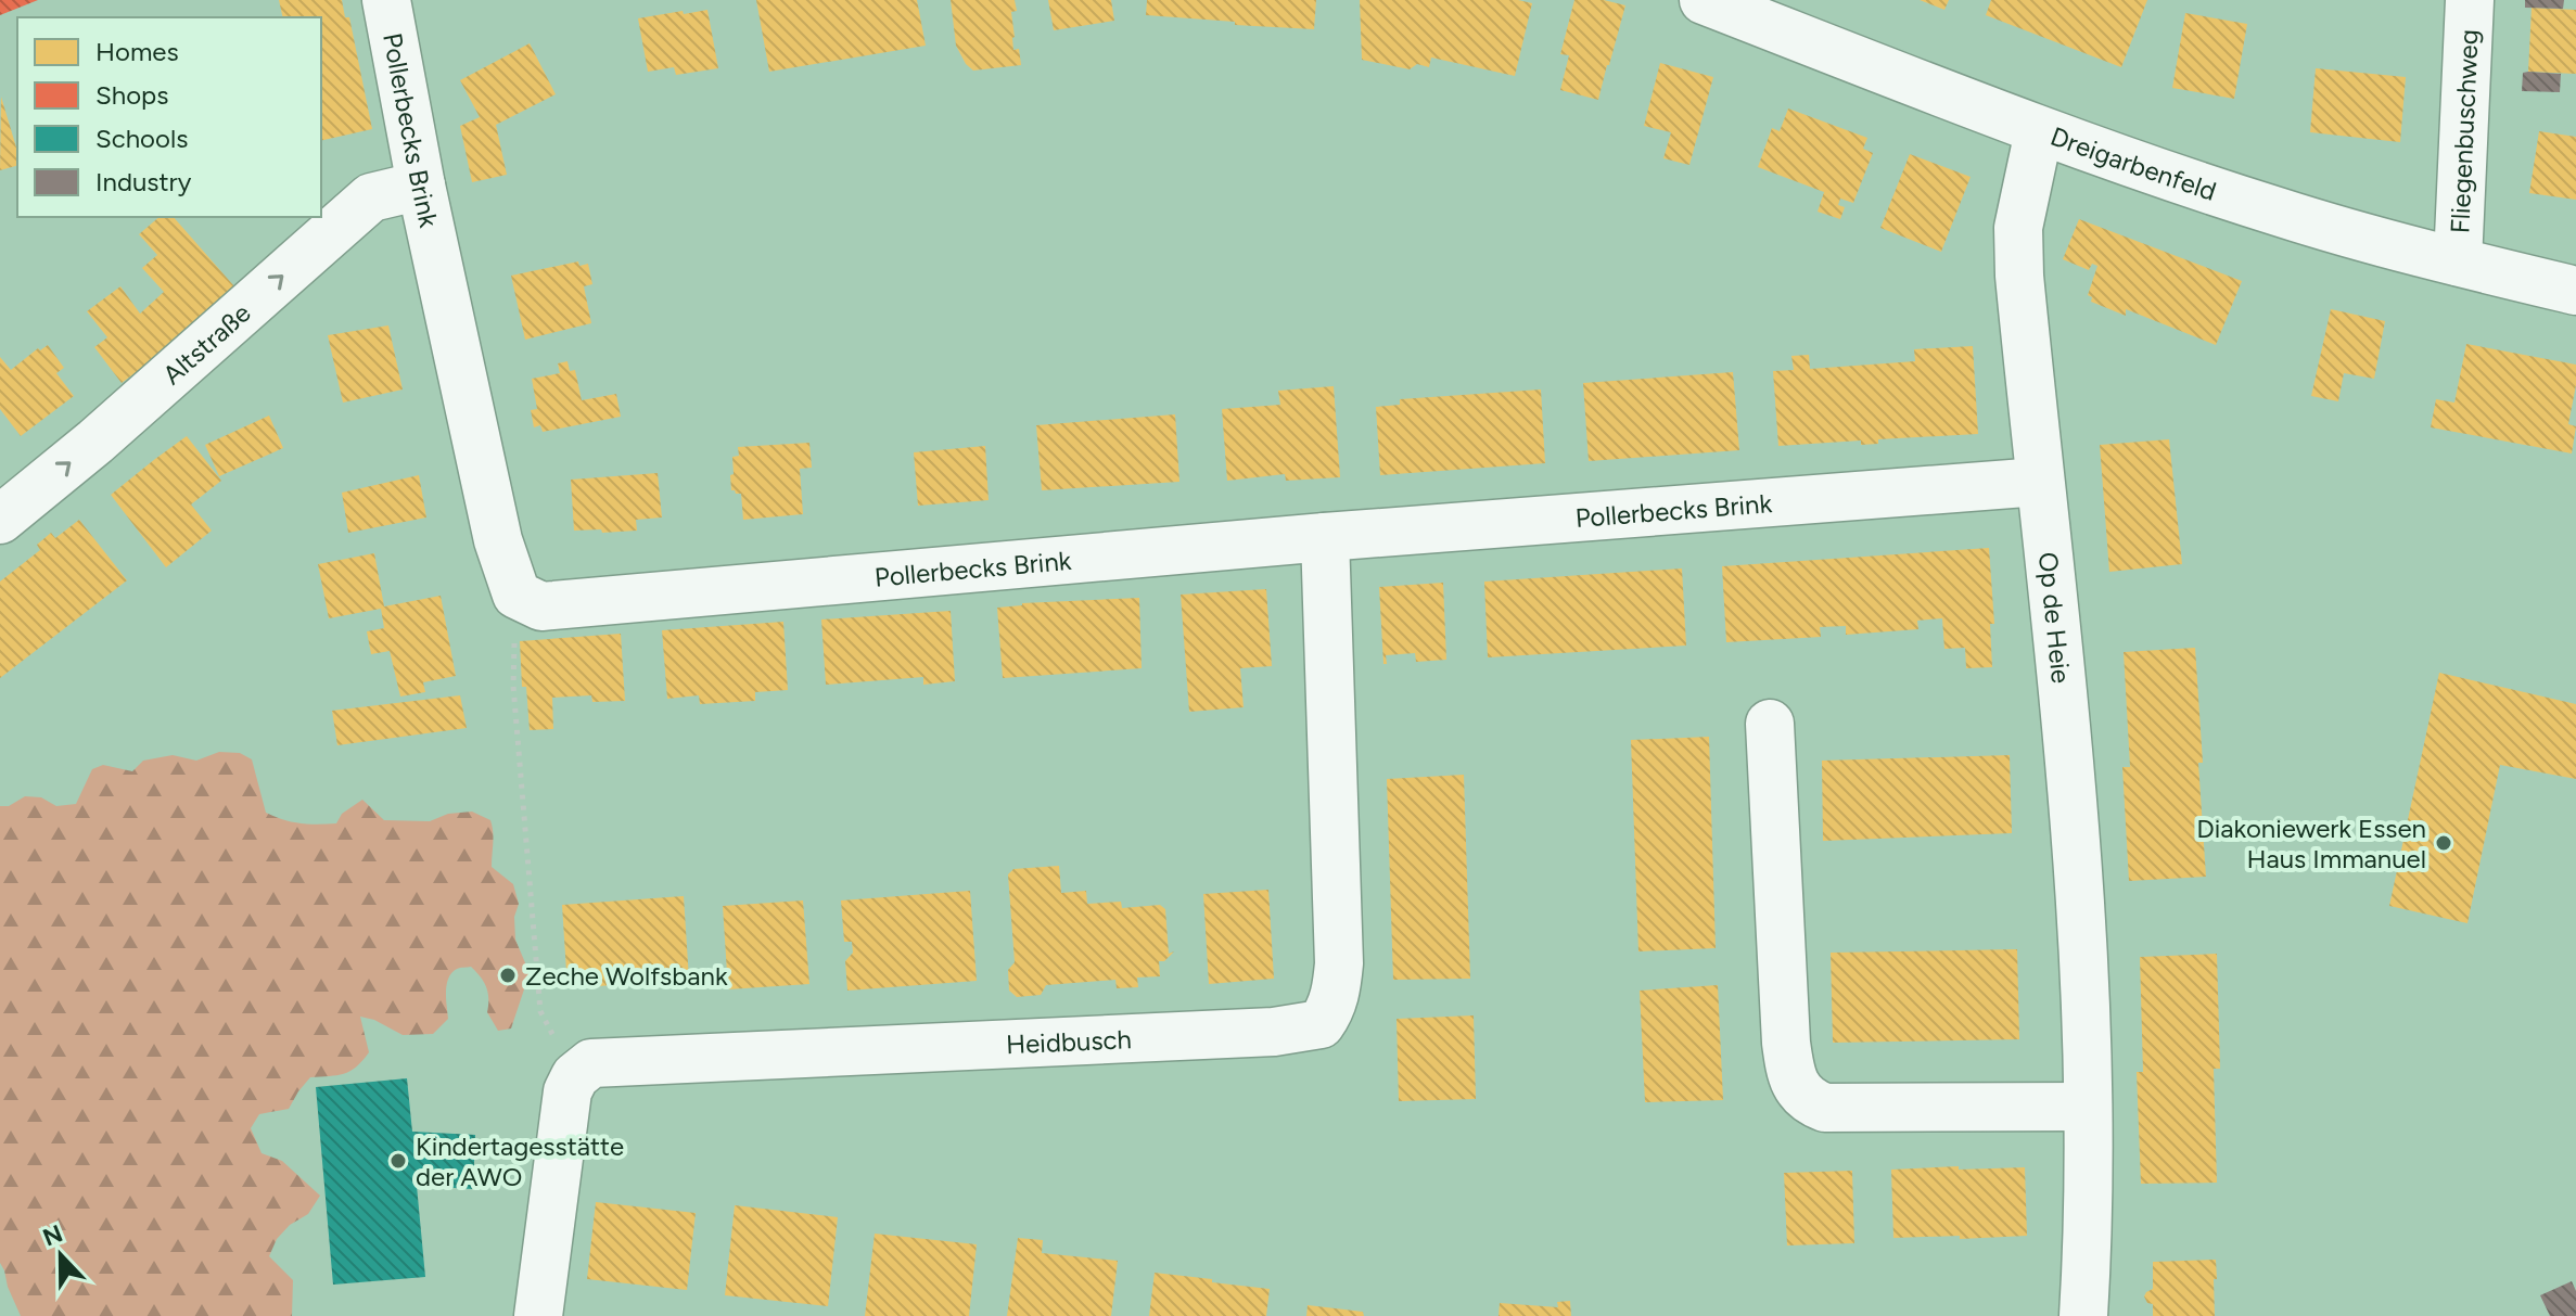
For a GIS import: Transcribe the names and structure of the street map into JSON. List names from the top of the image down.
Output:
{
  "streets": {
    "street": [
      "Pollerbecks Brink",
      "Fliegenbuschweg",
      "Dreigarbenfeld",
      "Altstraße",
      "Op de Heie",
      "Heidbusch"
    ]
  },
  "crossings": [
    ["Pollerbecks Brink", "Altstraße"],
    ["Pollerbecks Brink", "Op de Heie"],
    ["Pollerbecks Brink", "Heidbusch"],
    ["Fliegenbuschweg", "Dreigarbenfeld"],
    ["Dreigarbenfeld", "Op de Heie"]
  ],
  "one_way": ["Altstraße"],
  "places": ["Diakoniewerk Essen Haus Immanuel", "Zeche Wolfsbank", "Kindertagesstätte der AWO"],
  "legend": [
    "Homes",
    "Shops",
    "Schools",
    "Industry"
  ],
  "north": "top"
}
